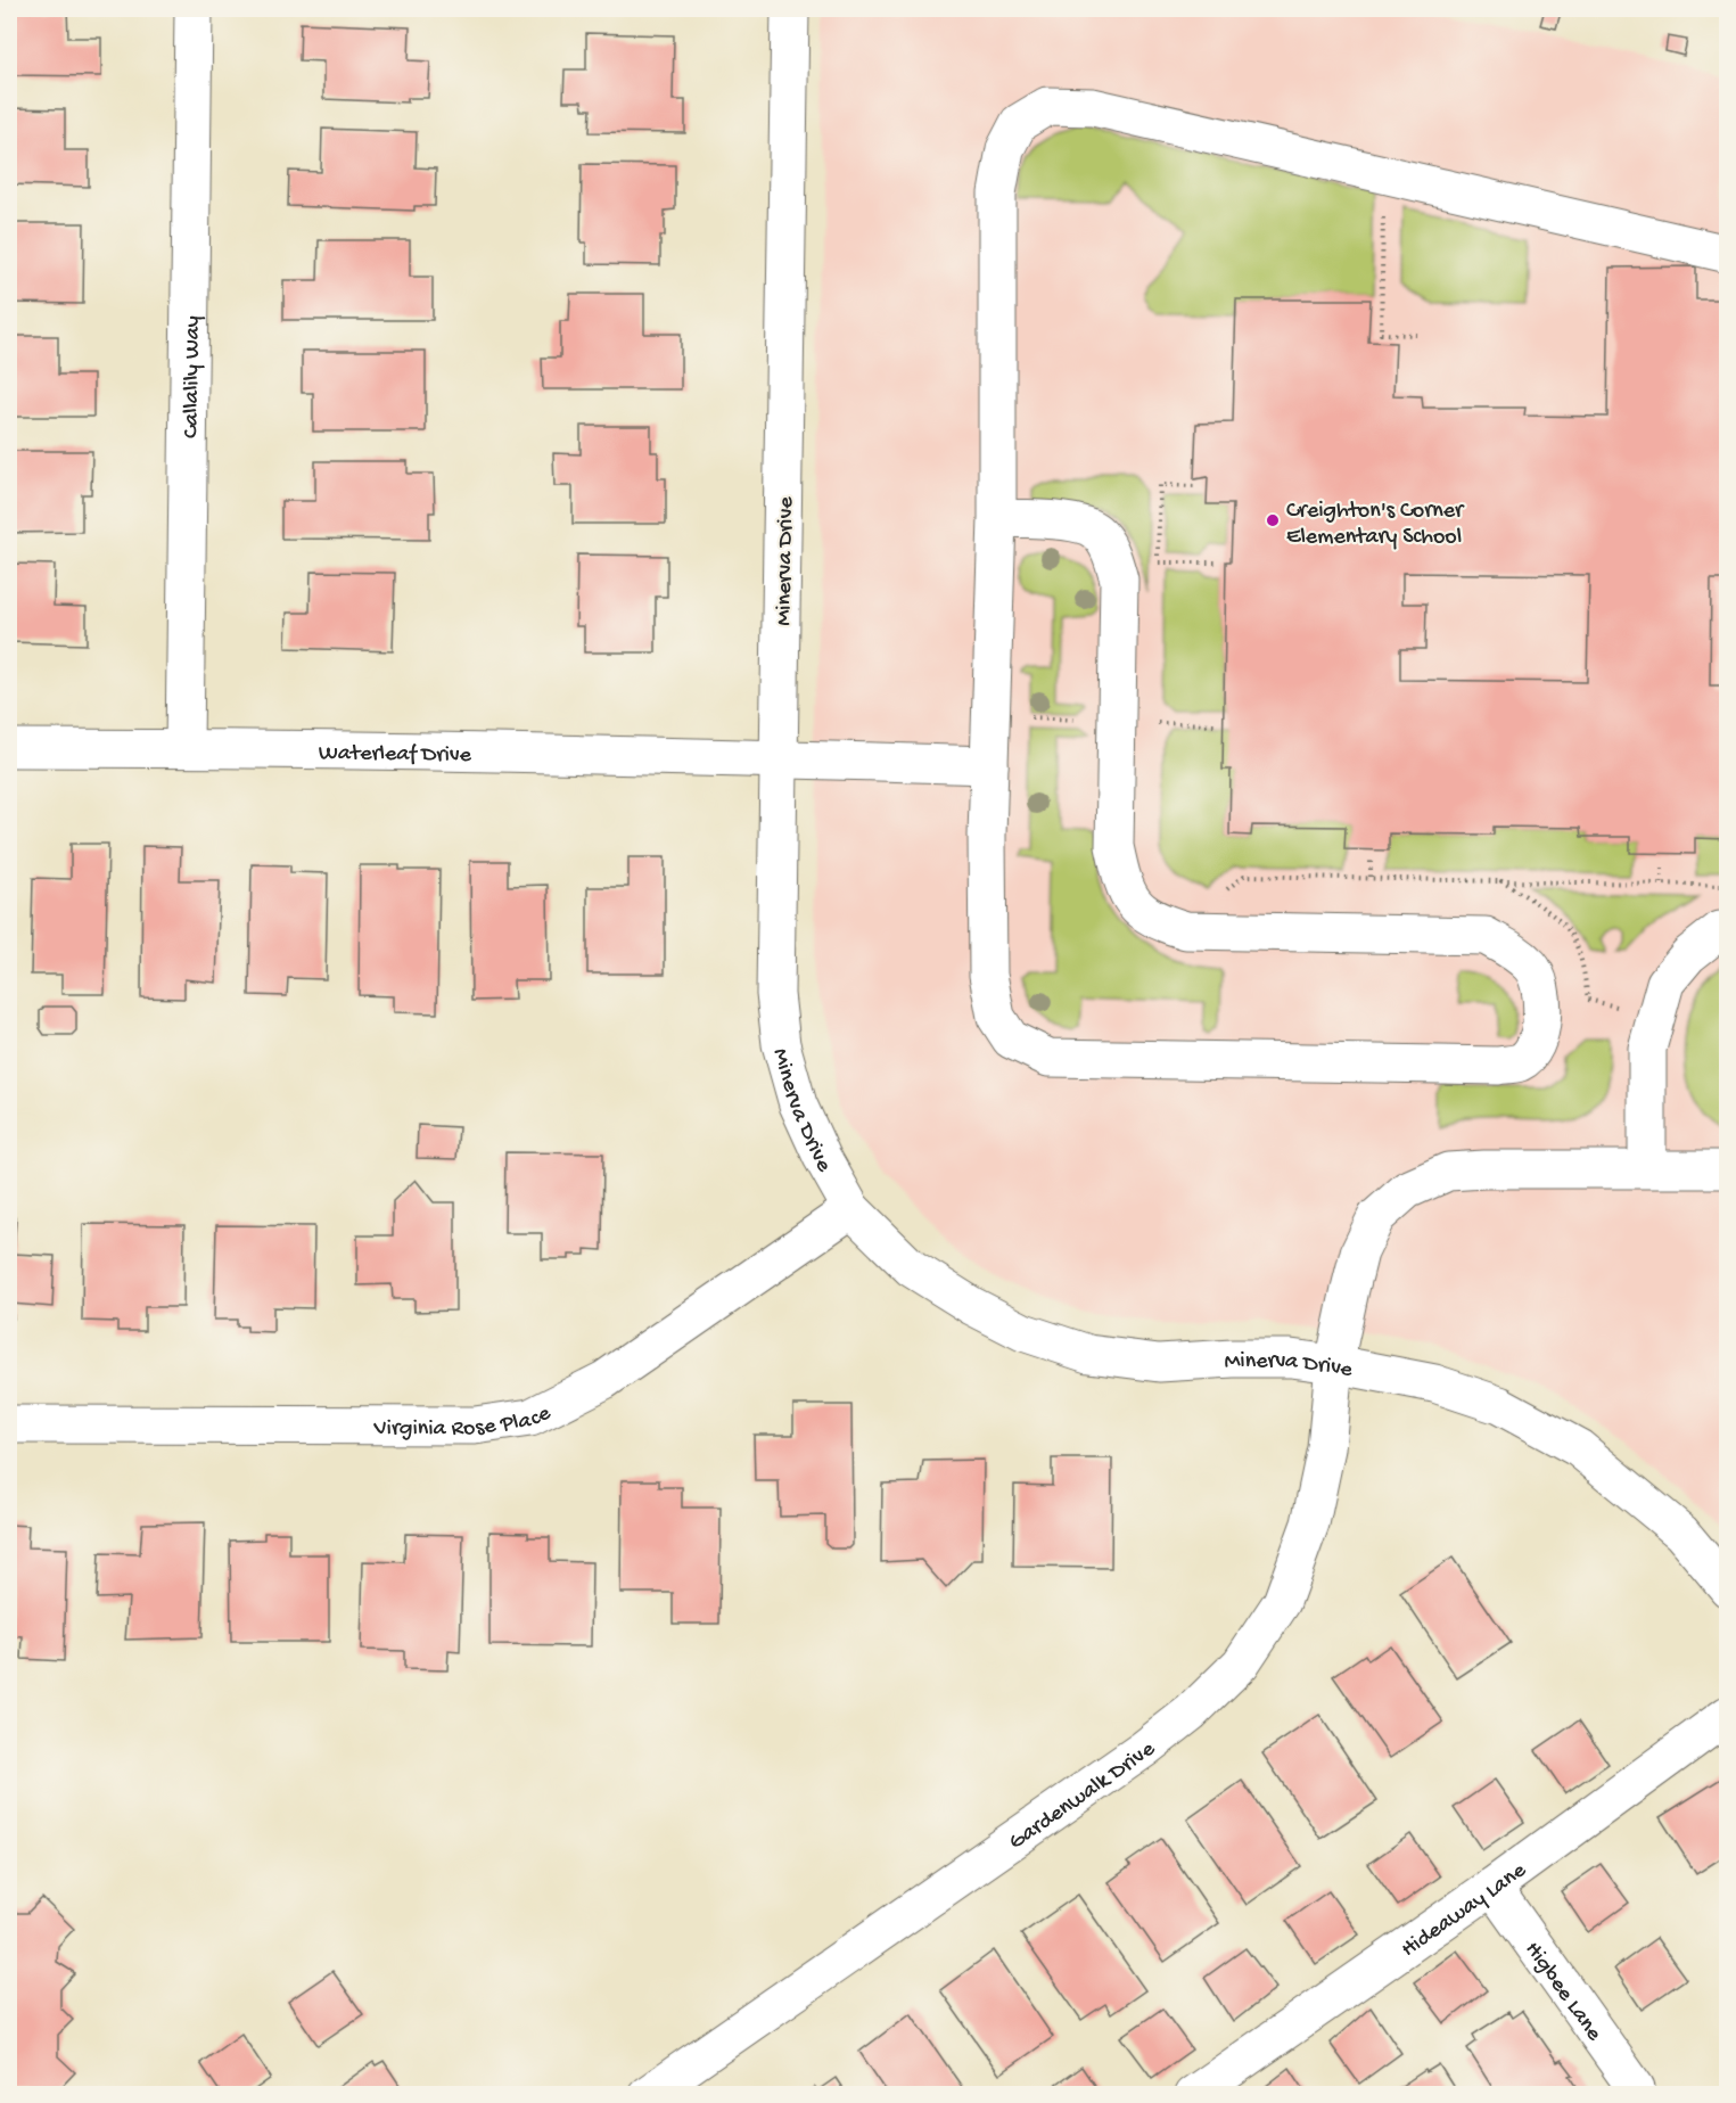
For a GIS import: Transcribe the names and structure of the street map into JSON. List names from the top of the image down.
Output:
{
  "streets": {
    "street": [
      "Callalily Way",
      "Minerva Drive",
      "Waterleaf Drive",
      "Virginia Rose Place",
      "Gardenwalk Drive",
      "Hideaway Lane",
      "Higbee Lane"
    ]
  },
  "crossings": [
    ["Callalily Way", "Waterleaf Drive"],
    ["Minerva Drive", "Waterleaf Drive"],
    ["Minerva Drive", "Virginia Rose Place"],
    ["Minerva Drive", "Gardenwalk Drive"],
    ["Hideaway Lane", "Higbee Lane"]
  ],
  "places": ["Creighton's Corner Elementary School"]
}
